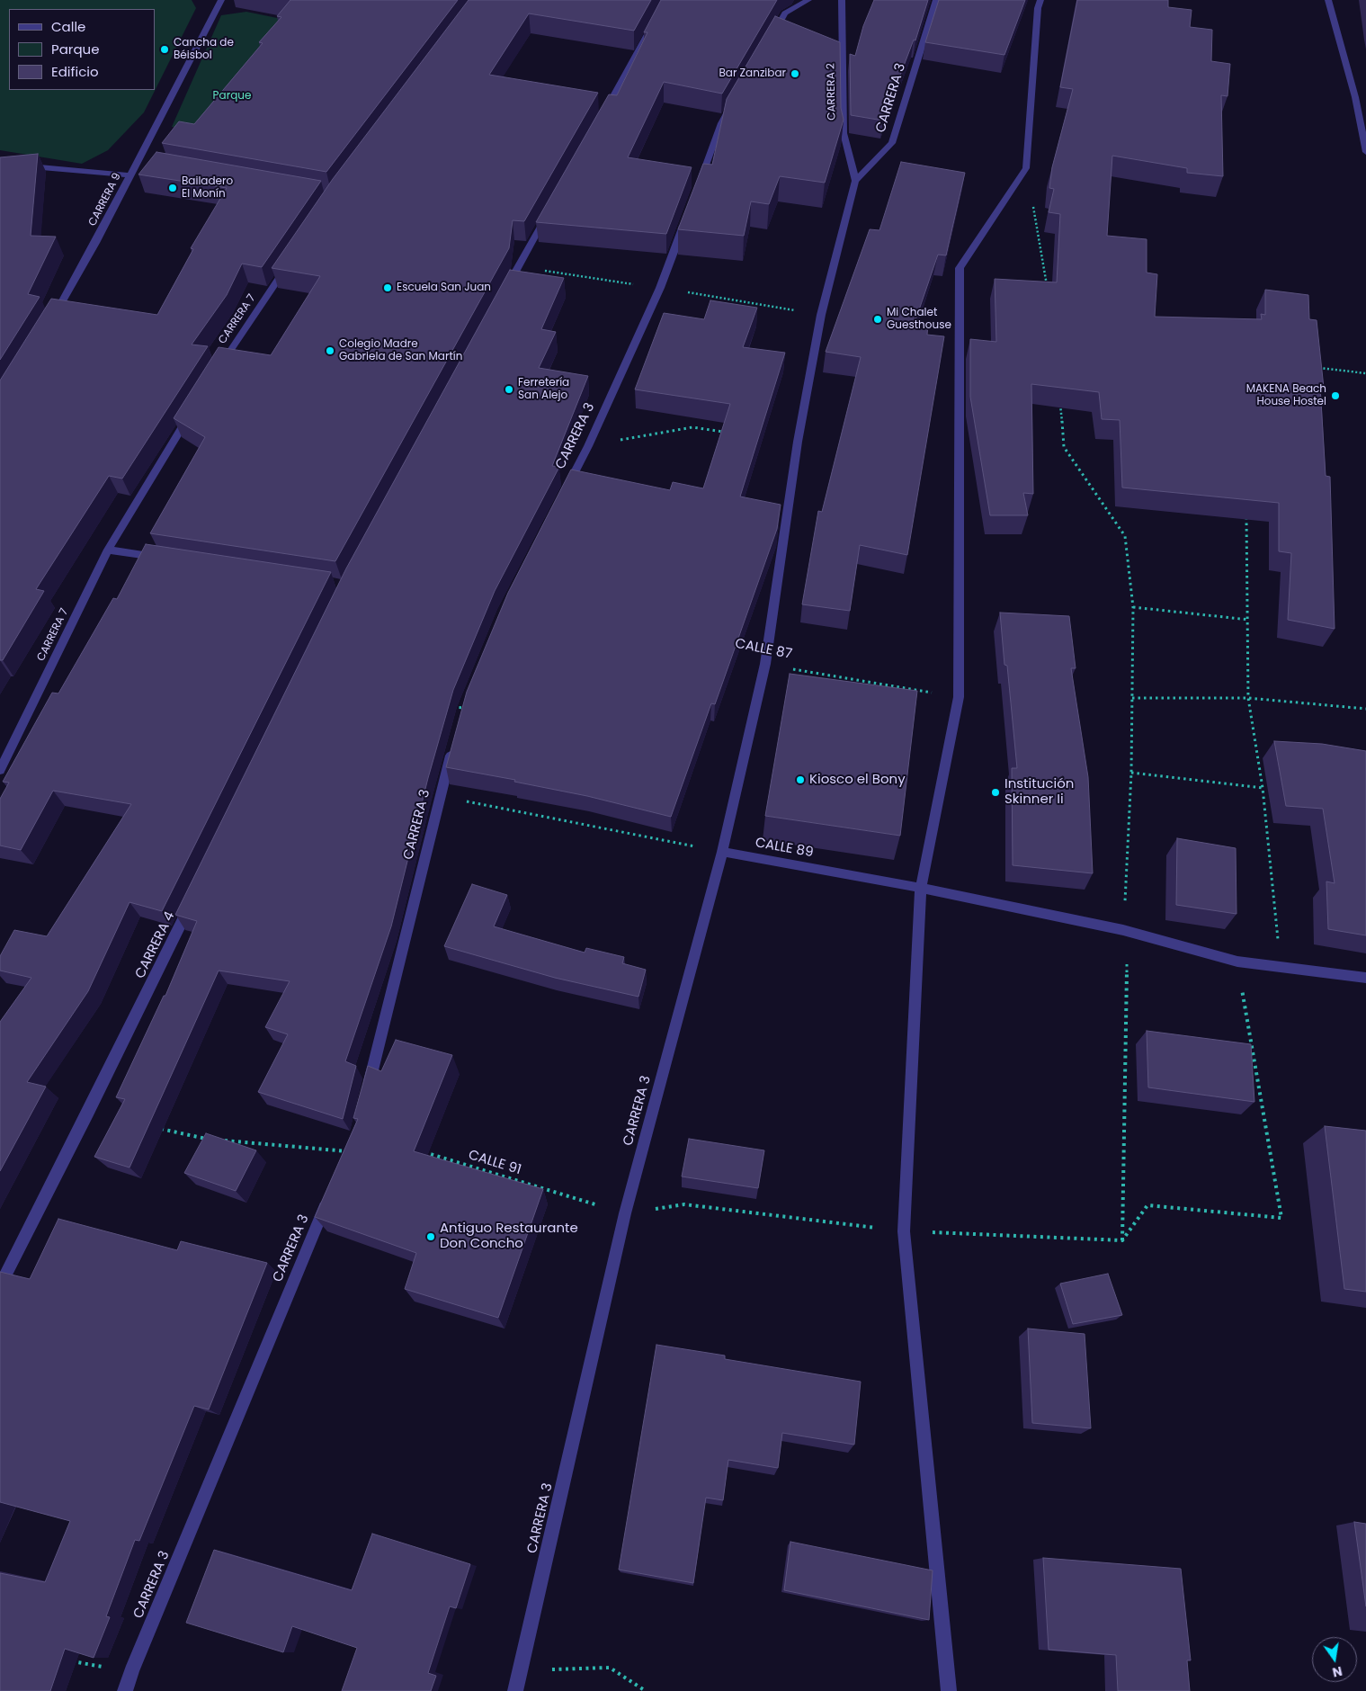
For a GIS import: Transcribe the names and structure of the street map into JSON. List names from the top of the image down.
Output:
{
  "streets": {
    "street": [
      "CARRERA 2",
      "CARRERA 3",
      "CARRERA 9",
      "CARRERA 7",
      "CALLE 89",
      "CARRERA 4"
    ],
    "path": ["CALLE 87", "CALLE 91"]
  },
  "crossings": [
    ["CARRERA 2", "CARRERA 3"],
    ["CARRERA 3", "CALLE 87"],
    ["CARRERA 3", "CALLE 89"],
    ["CARRERA 3", "CALLE 91"]
  ],
  "parks": ["Parque"],
  "places": [
    "Cancha de Béisbol",
    "Bar Zanzibar",
    "Bailadero El Monín",
    "Escuela San Juan",
    "Mi Chalet Guesthouse",
    "Colegio Madre Gabriela de San Martín",
    "Ferretería San Alejo",
    "MAKENA Beach House Hostel",
    "Kiosco el Bony",
    "Institución Skinner Ii",
    "Antiguo Restaurante Don Concho"
  ],
  "legend": ["Calle", "Parque", "Edificio"],
  "north": "bottom"
}
